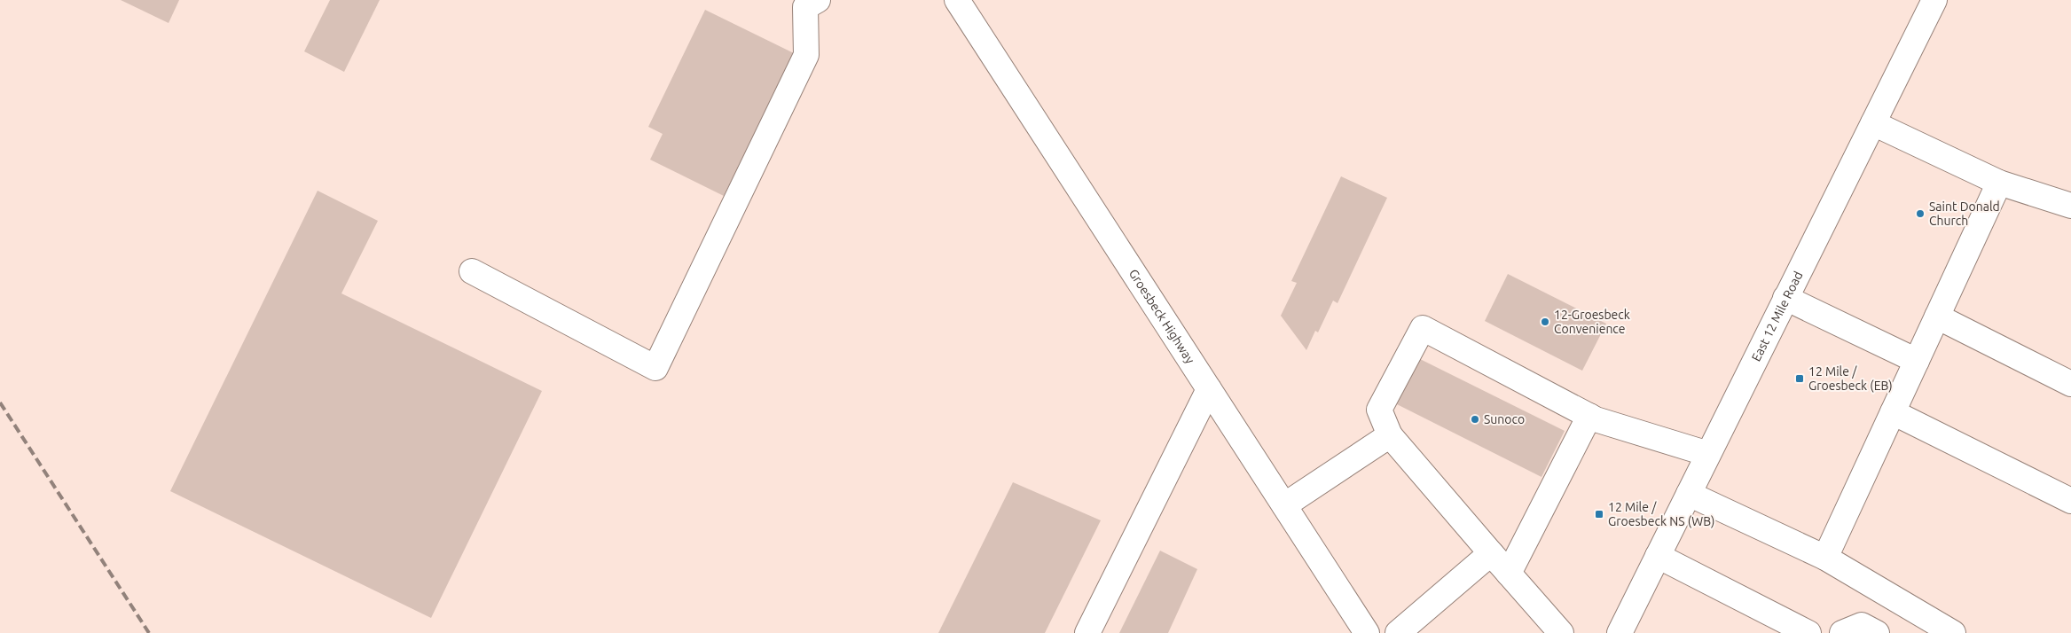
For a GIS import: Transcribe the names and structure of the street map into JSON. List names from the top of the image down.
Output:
{
  "streets": {
    "main road": ["Groesbeck Highway", "East 12 Mile Road"]
  },
  "places": {
    "other": ["Saint Donald Church", "12-Groesbeck Convenience", "Sunoco"],
    "transit": ["12 Mile / Groesbeck (EB)", "12 Mile / Groesbeck NS (WB)"]
  }
}
